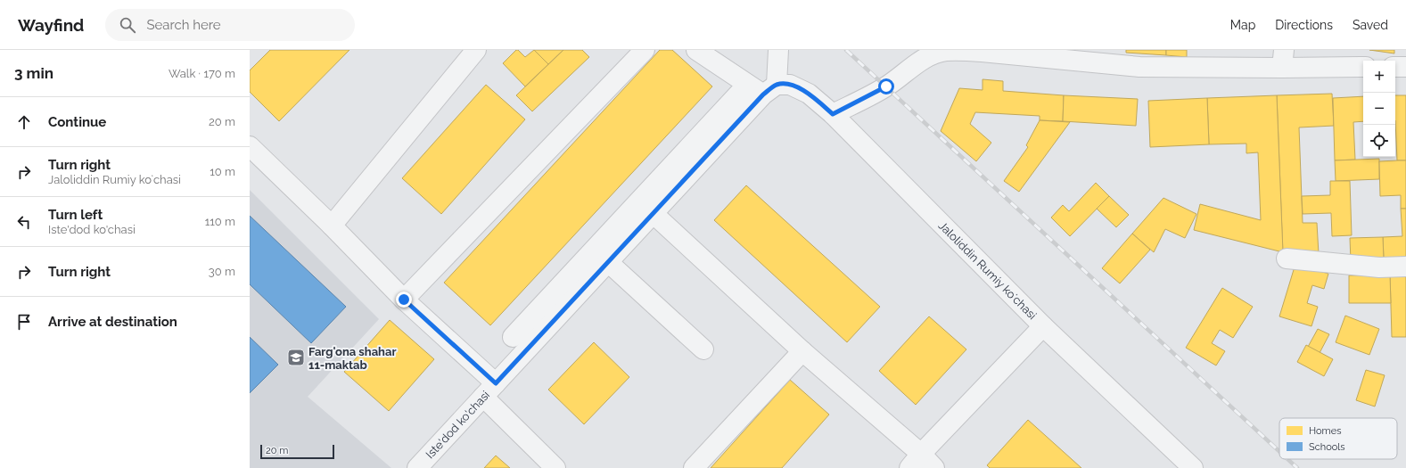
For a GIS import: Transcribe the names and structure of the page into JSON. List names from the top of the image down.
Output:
{
  "streets": {
    "street": ["Jaloliddin Rumiy koʻchasi", "Iste'dod ko'chasi"]
  },
  "crossings": [
    ["Jaloliddin Rumiy koʻchasi", "Iste'dod ko'chasi"]
  ],
  "places": {
    "school or university": ["Farg'ona shahar 11-maktab"]
  },
  "legend": ["Homes", "Schools"],
  "scale_bar": "20 m",
  "page": {
    "header": "Wayfind",
    "search": "Search here",
    "nav": ["Map", "Directions", "Saved"],
    "heading": ["3 min", "Walk · 170 m"],
    "map_buttons": ["+", "−"],
    "list": [
      ["Continue", "20 m"],
      ["Turn right", "Jaloliddin Rumiy koʻchasi", "10 m"],
      ["Turn left", "Iste'dod ko'chasi", "110 m"],
      ["Turn right", "30 m"],
      "Arrive at destination"
    ],
    "scale": "20 m"
  }
}
